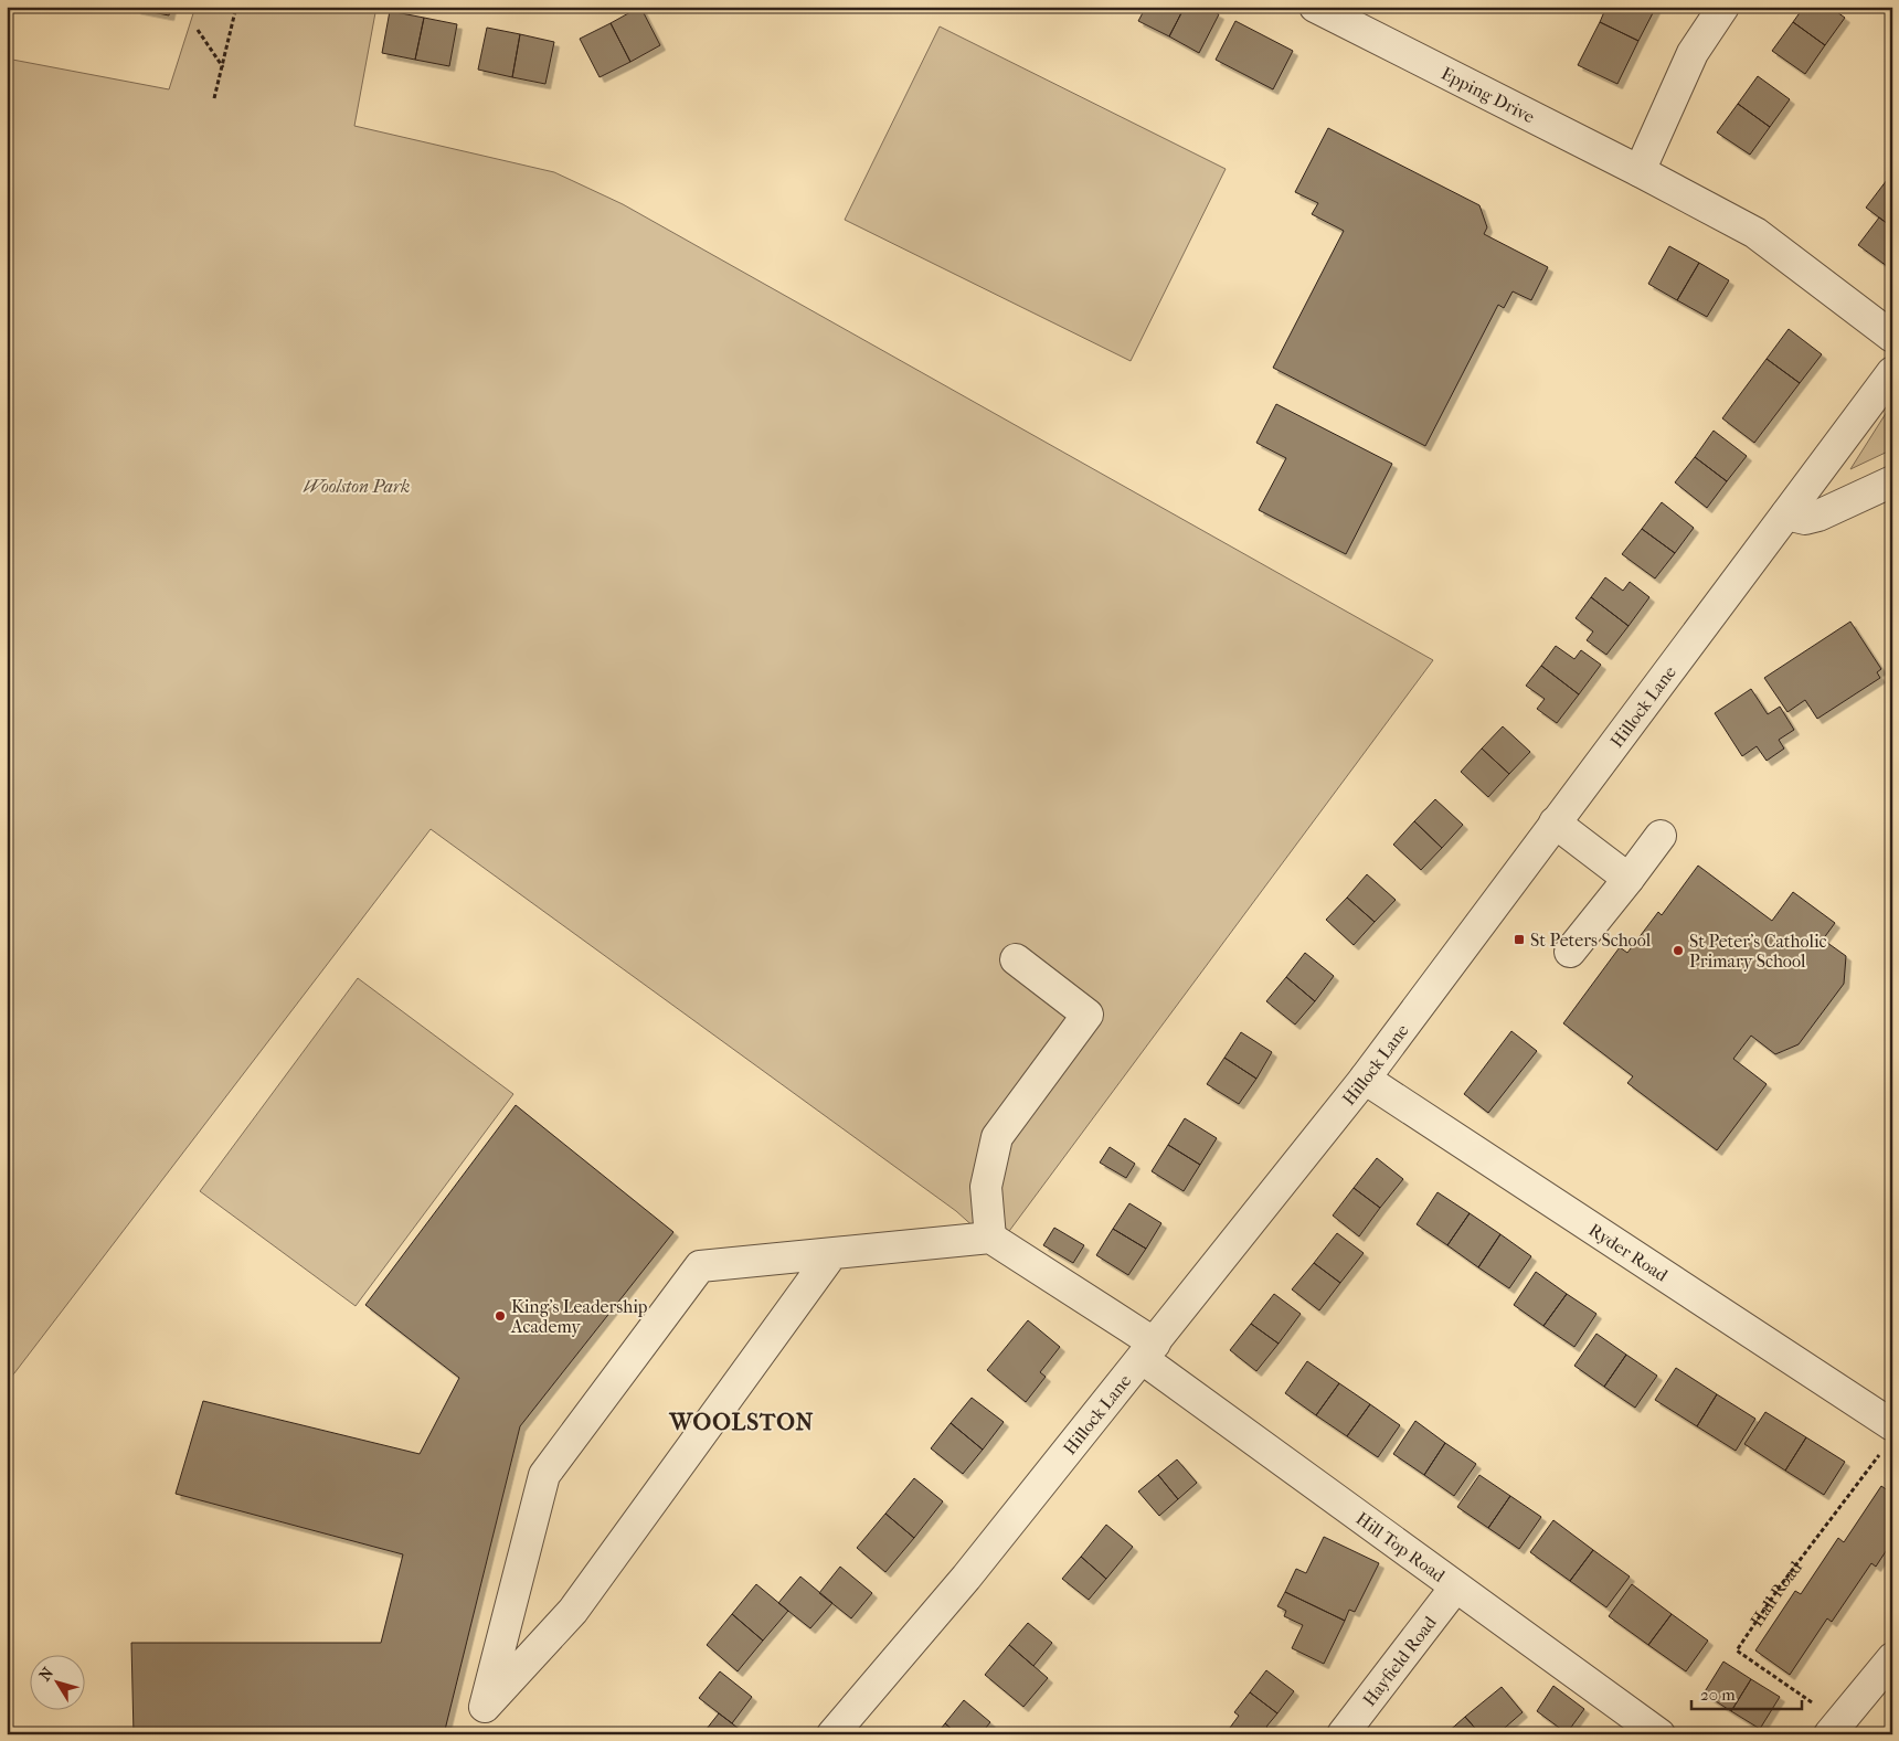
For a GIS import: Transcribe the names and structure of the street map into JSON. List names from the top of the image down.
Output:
{
  "streets": {
    "street": [
      "Epping Drive",
      "Hillock Lane",
      "Ryder Road",
      "Hill Top Road",
      "Hayfield Road"
    ],
    "path": ["Hall Road"]
  },
  "crossings": [
    ["Hillock Lane", "Ryder Road"],
    ["Hillock Lane", "Hill Top Road"],
    ["Ryder Road", "Hall Road"],
    ["Hill Top Road", "Hayfield Road"]
  ],
  "districts": ["WOOLSTON"],
  "parks": ["Woolston Park"],
  "places": {
    "transit": ["St Peters School"],
    "other": ["St Peter's Catholic Primary School", "King's Leadership Academy"]
  },
  "scale_bar": "20 m",
  "north": "top left"
}
